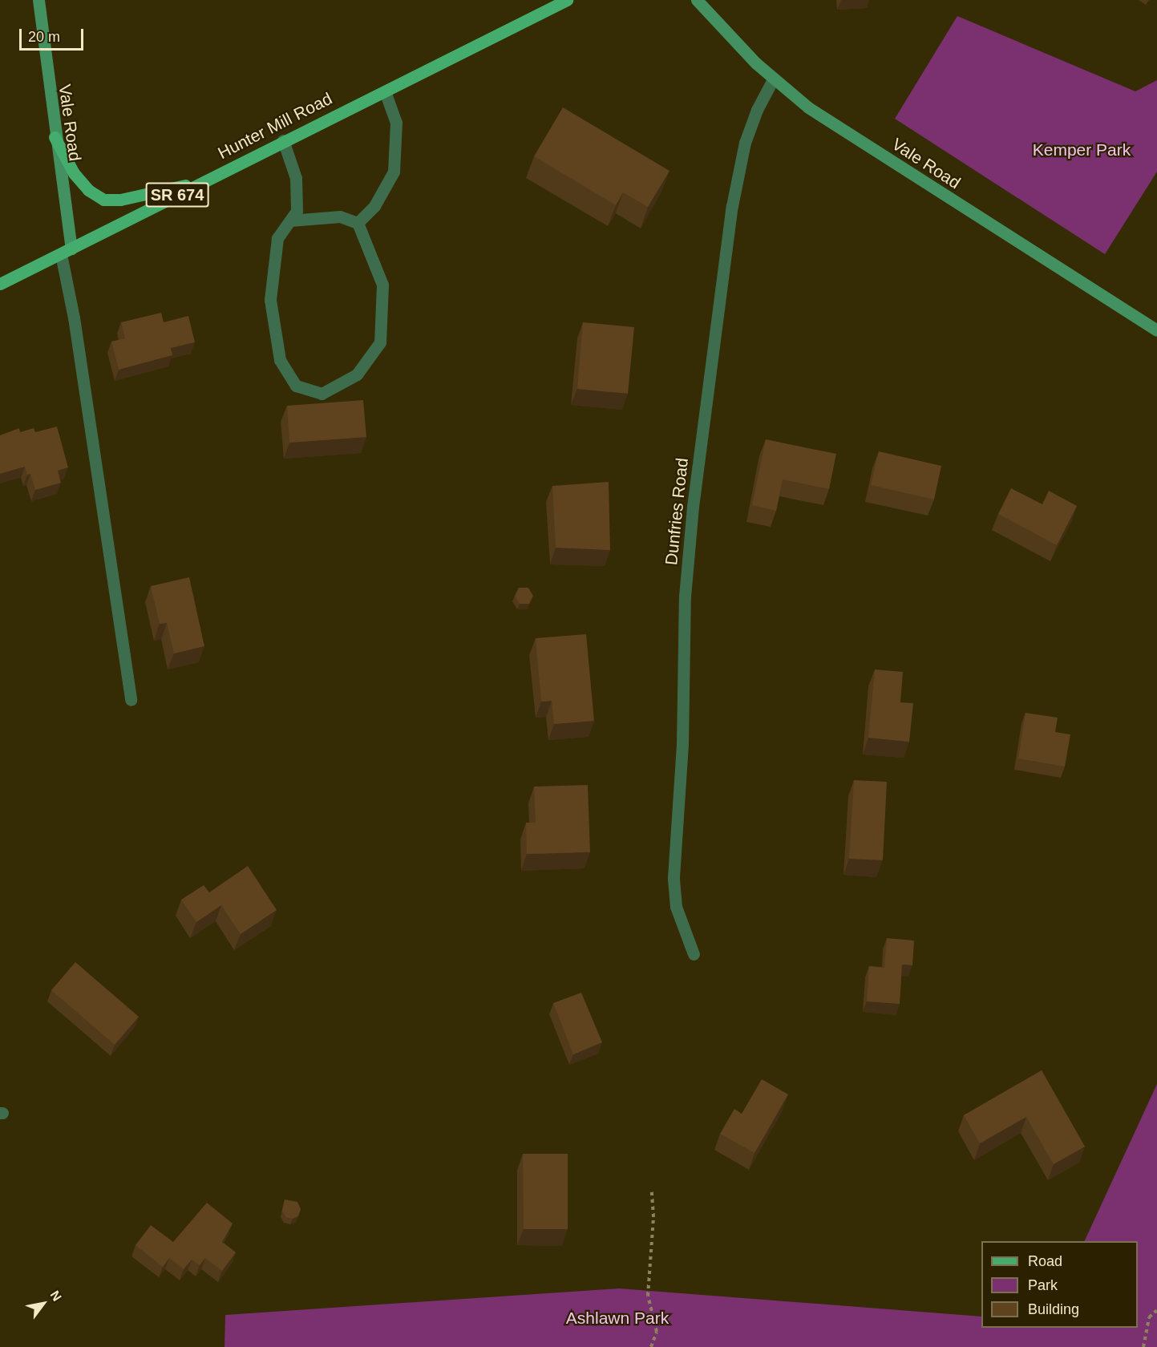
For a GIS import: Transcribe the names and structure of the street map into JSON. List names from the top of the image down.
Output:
{
  "streets": {
    "main road": ["Vale Road", "Hunter Mill Road", "SR 674"],
    "street": ["Dunfries Road"]
  },
  "crossings": [
    ["Vale Road", "Hunter Mill Road"],
    ["Vale Road", "Dunfries Road"]
  ],
  "parks": ["Kemper Park", "Ashlawn Park"],
  "legend": ["Road", "Park", "Building"],
  "scale_bar": "20 m",
  "north": "top right"
}
